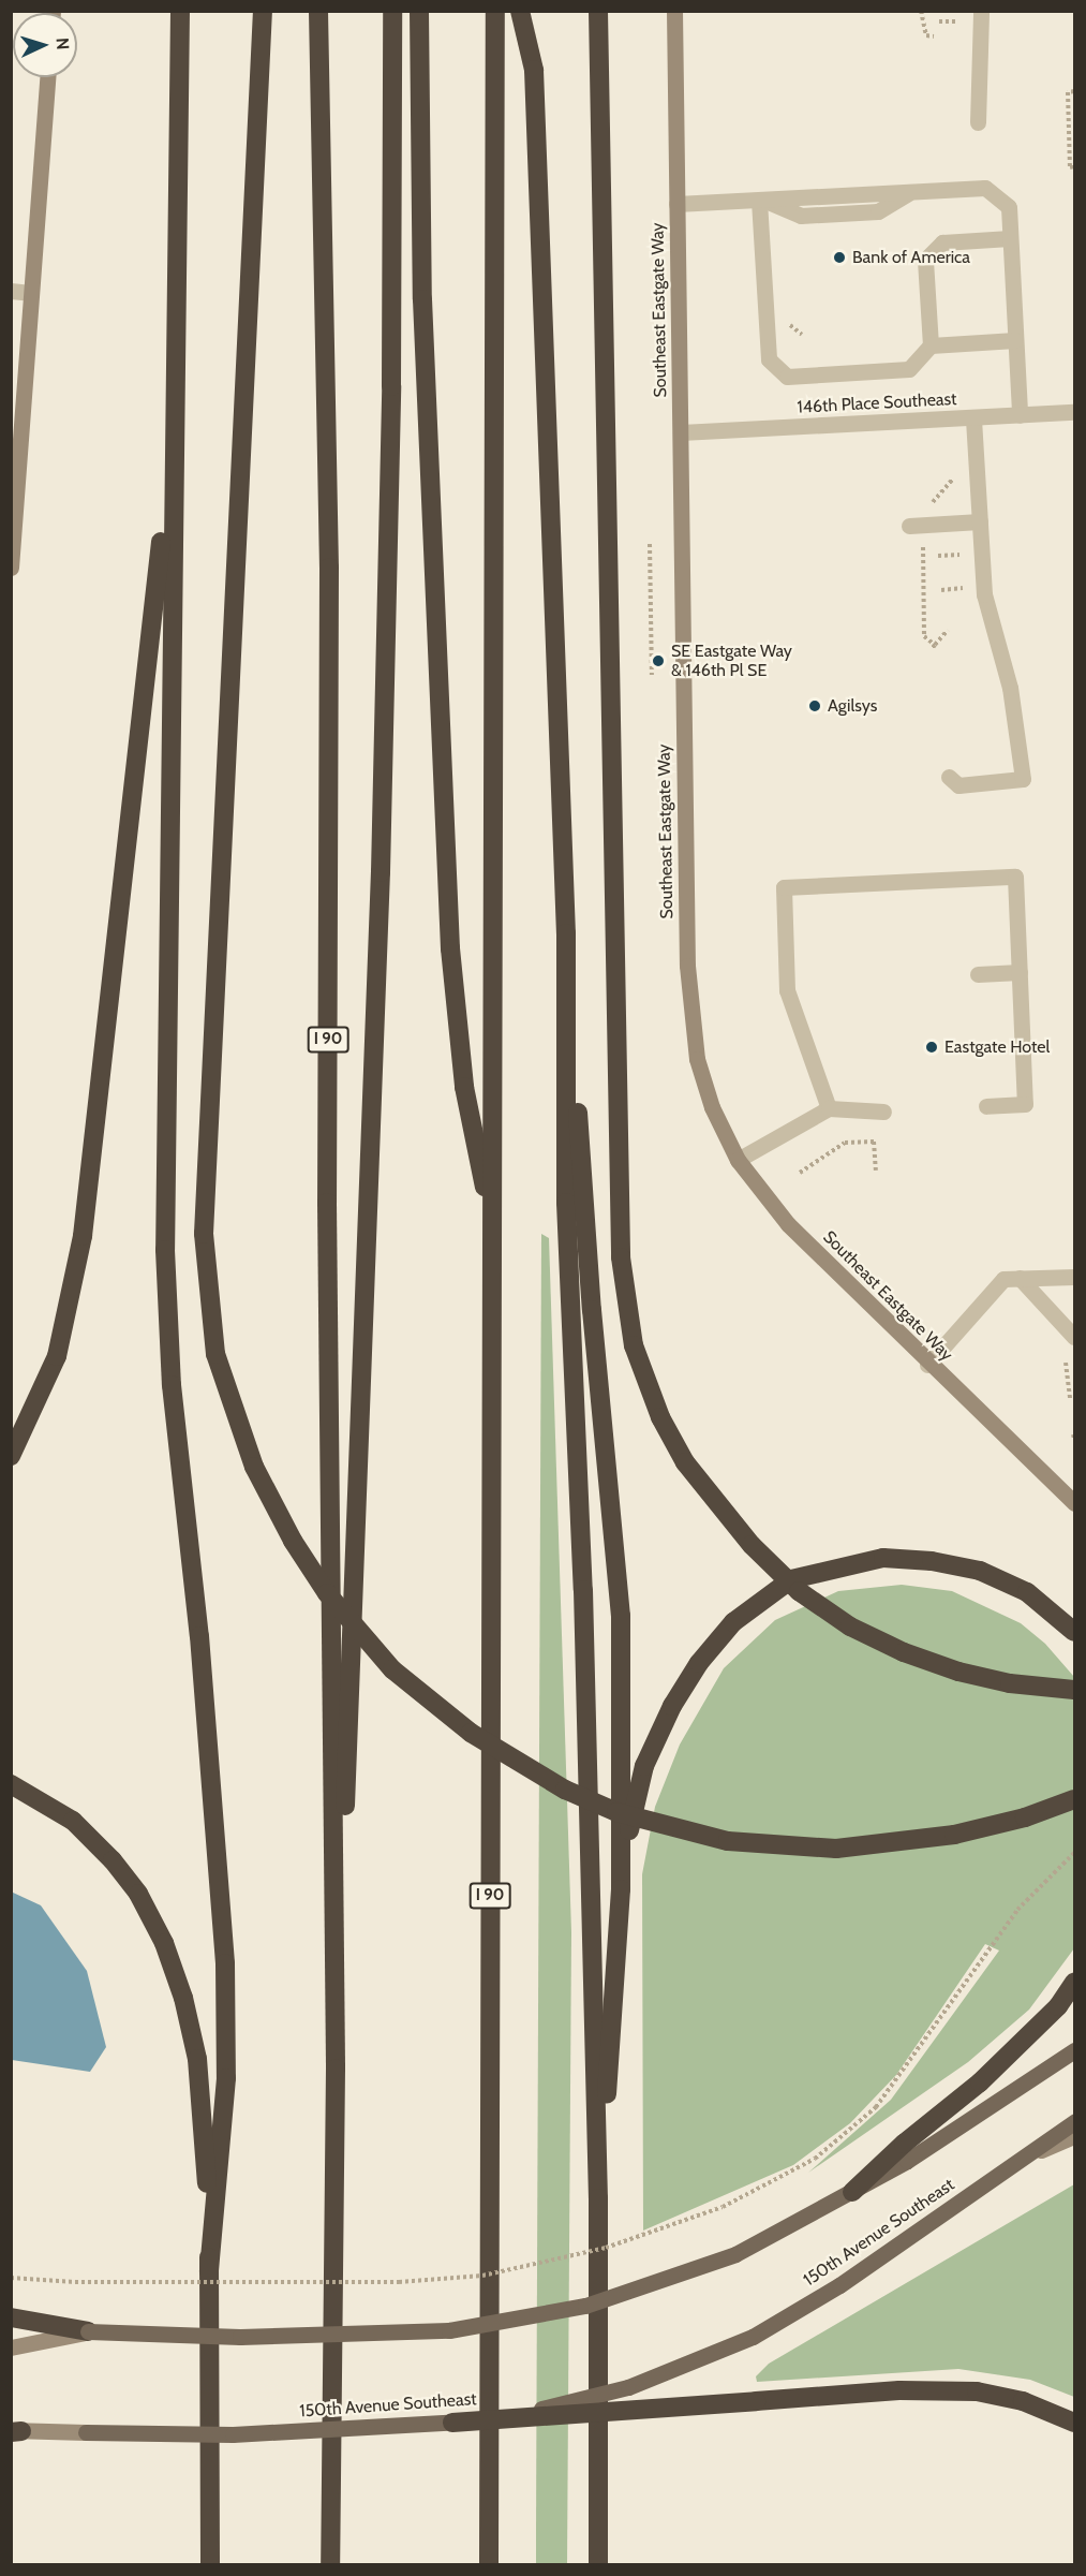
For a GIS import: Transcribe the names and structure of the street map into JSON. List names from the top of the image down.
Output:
{
  "streets": {
    "highway": ["I 90"],
    "main road": ["Southeast Eastgate Way", "150th Avenue Southeast"],
    "street": ["146th Place Southeast"]
  },
  "crossings": [
    ["Southeast Eastgate Way", "146th Place Southeast"]
  ],
  "places": [
    "Bank of America",
    "SE Eastgate Way & 146th Pl SE",
    "Agilsys",
    "Eastgate Hotel"
  ],
  "north": "right"
}
